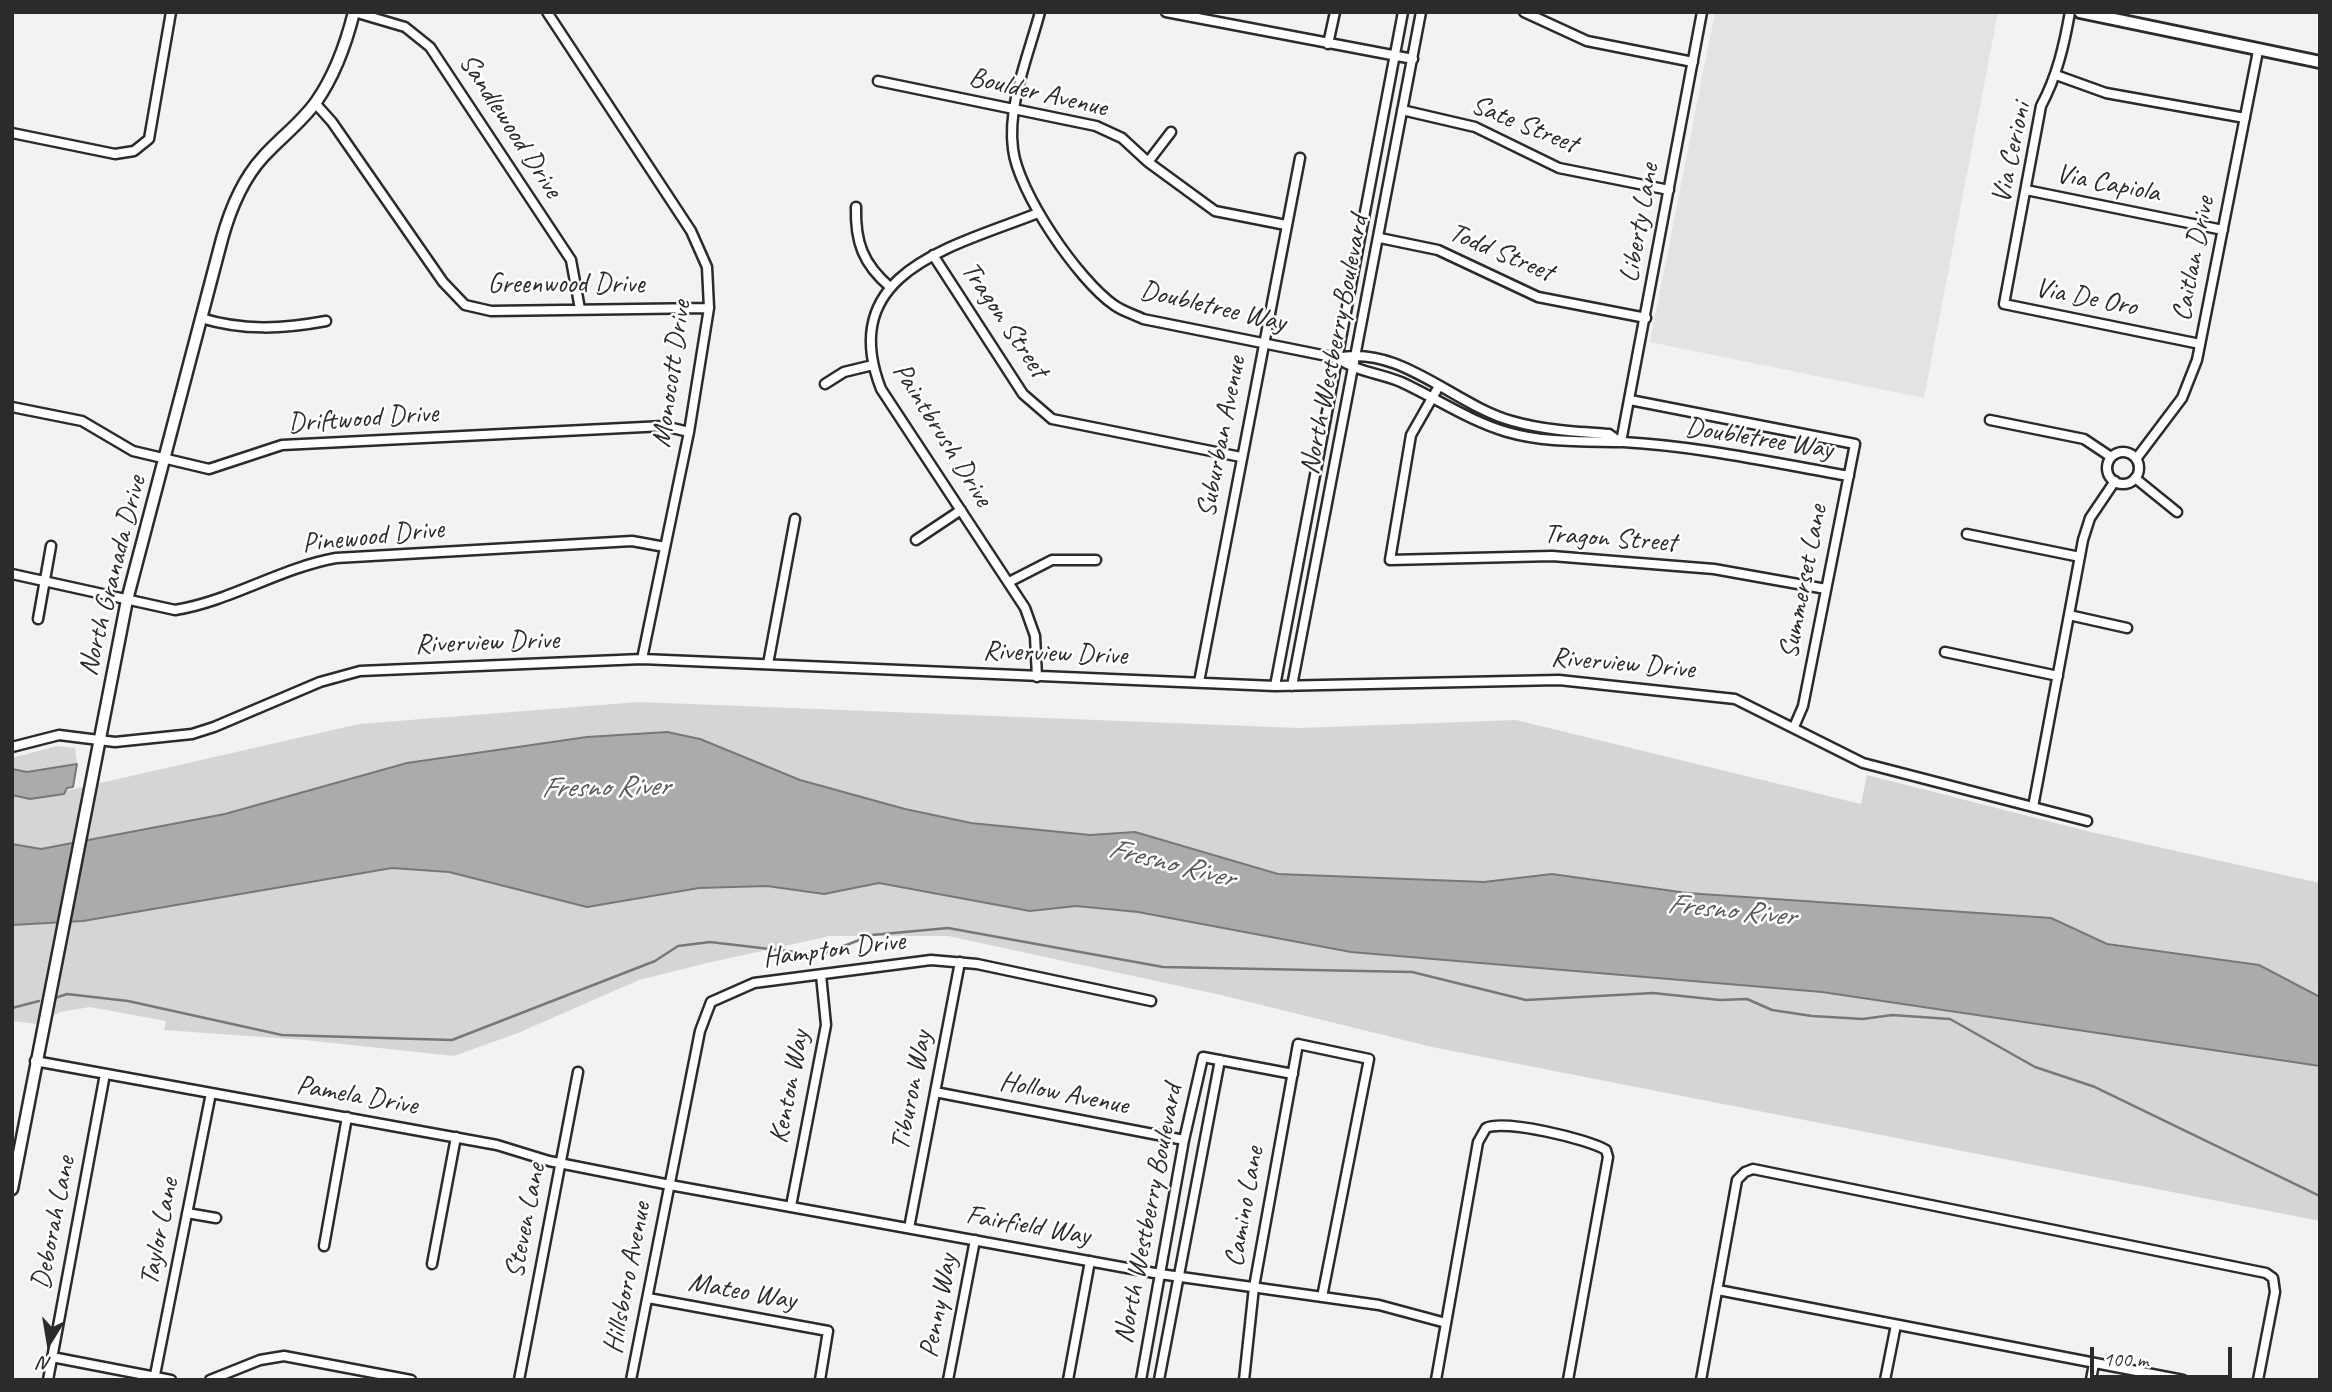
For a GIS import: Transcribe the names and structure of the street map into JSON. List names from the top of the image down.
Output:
{
  "streets": {
    "street": [
      "Boulder Avenue",
      "Sate Street",
      "Sandlewood Drive",
      "Via Cerioni",
      "Via Capiola",
      "Liberty Lane",
      "Todd Street",
      "Caitlan Drive",
      "Greenwood Drive",
      "Via De Oro",
      "Doubletree Way",
      "Tragon Street",
      "North Westberry Boulevard",
      "Monocott Drive",
      "Driftwood Drive",
      "Paintbrush Drive",
      "Suburban Avenue",
      "Pinewood Drive",
      "North Granada Drive",
      "Summerset Lane",
      "Riverview Drive",
      "Hampton Drive",
      "Kenton Way",
      "Tiburon Way",
      "Hollow Avenue",
      "Pamela Drive",
      "Camino Lane",
      "Steven Lane",
      "Deborah Lane",
      "Fairfield Way",
      "Taylor Lane",
      "Hillsboro Avenue",
      "Mateo Way",
      "Penny Way"
    ]
  },
  "crossings": [
    ["Boulder Avenue", "Doubletree Way"],
    ["Boulder Avenue", "Suburban Avenue"],
    ["Sate Street", "Liberty Lane"],
    ["Sate Street", "North Westberry Boulevard"],
    ["Sandlewood Drive", "Greenwood Drive"],
    ["Sandlewood Drive", "North Granada Drive"],
    ["Via Cerioni", "Via Capiola"],
    ["Via Cerioni", "Via De Oro"],
    ["Via Capiola", "Caitlan Drive"],
    ["Liberty Lane", "Todd Street"],
    ["Liberty Lane", "Doubletree Way"],
    ["Todd Street", "North Westberry Boulevard"],
    ["Caitlan Drive", "Via De Oro"],
    ["Greenwood Drive", "Monocott Drive"],
    ["Greenwood Drive", "North Granada Drive"],
    ["Doubletree Way", "Tragon Street"],
    ["Doubletree Way", "North Westberry Boulevard"],
    ["Doubletree Way", "Paintbrush Drive"],
    ["Doubletree Way", "Suburban Avenue"],
    ["Doubletree Way", "Summerset Lane"],
    ["Tragon Street", "Paintbrush Drive"],
    ["Tragon Street", "Suburban Avenue"],
    ["Tragon Street", "Summerset Lane"],
    ["North Westberry Boulevard", "Riverview Drive"],
    ["North Westberry Boulevard", "Hollow Avenue"],
    ["North Westberry Boulevard", "Fairfield Way"],
    ["Monocott Drive", "Driftwood Drive"],
    ["Monocott Drive", "Pinewood Drive"],
    ["Monocott Drive", "Riverview Drive"],
    ["Driftwood Drive", "North Granada Drive"],
    ["Paintbrush Drive", "Riverview Drive"],
    ["Suburban Avenue", "Riverview Drive"],
    ["Pinewood Drive", "North Granada Drive"],
    ["North Granada Drive", "Riverview Drive"],
    ["North Granada Drive", "Pamela Drive"],
    ["Summerset Lane", "Riverview Drive"],
    ["Hampton Drive", "Kenton Way"],
    ["Hampton Drive", "Tiburon Way"],
    ["Hampton Drive", "Pamela Drive"],
    ["Hampton Drive", "Fairfield Way"],
    ["Hampton Drive", "Hillsboro Avenue"],
    ["Kenton Way", "Fairfield Way"],
    ["Tiburon Way", "Hollow Avenue"],
    ["Tiburon Way", "Fairfield Way"],
    ["Pamela Drive", "Steven Lane"],
    ["Pamela Drive", "Deborah Lane"],
    ["Pamela Drive", "Fairfield Way"],
    ["Pamela Drive", "Taylor Lane"],
    ["Pamela Drive", "Hillsboro Avenue"],
    ["Camino Lane", "Fairfield Way"],
    ["Fairfield Way", "Hillsboro Avenue"],
    ["Fairfield Way", "Penny Way"],
    ["Hillsboro Avenue", "Mateo Way"]
  ],
  "water": ["Fresno River"],
  "scale_bar": "100 m",
  "north": "bottom"
}
